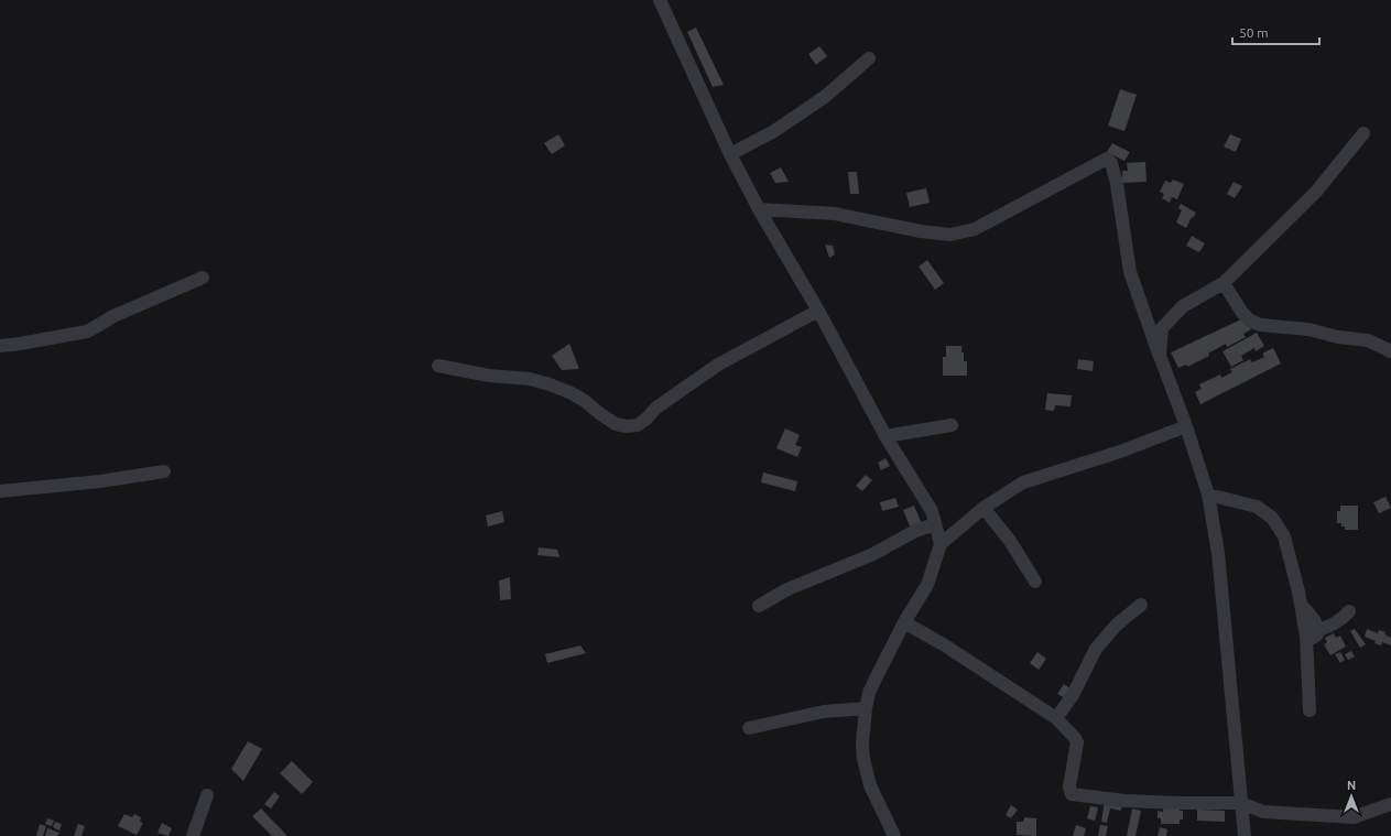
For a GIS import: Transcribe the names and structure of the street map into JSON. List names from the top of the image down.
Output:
{
  "scale_bar": "50 m",
  "north": "top"
}
